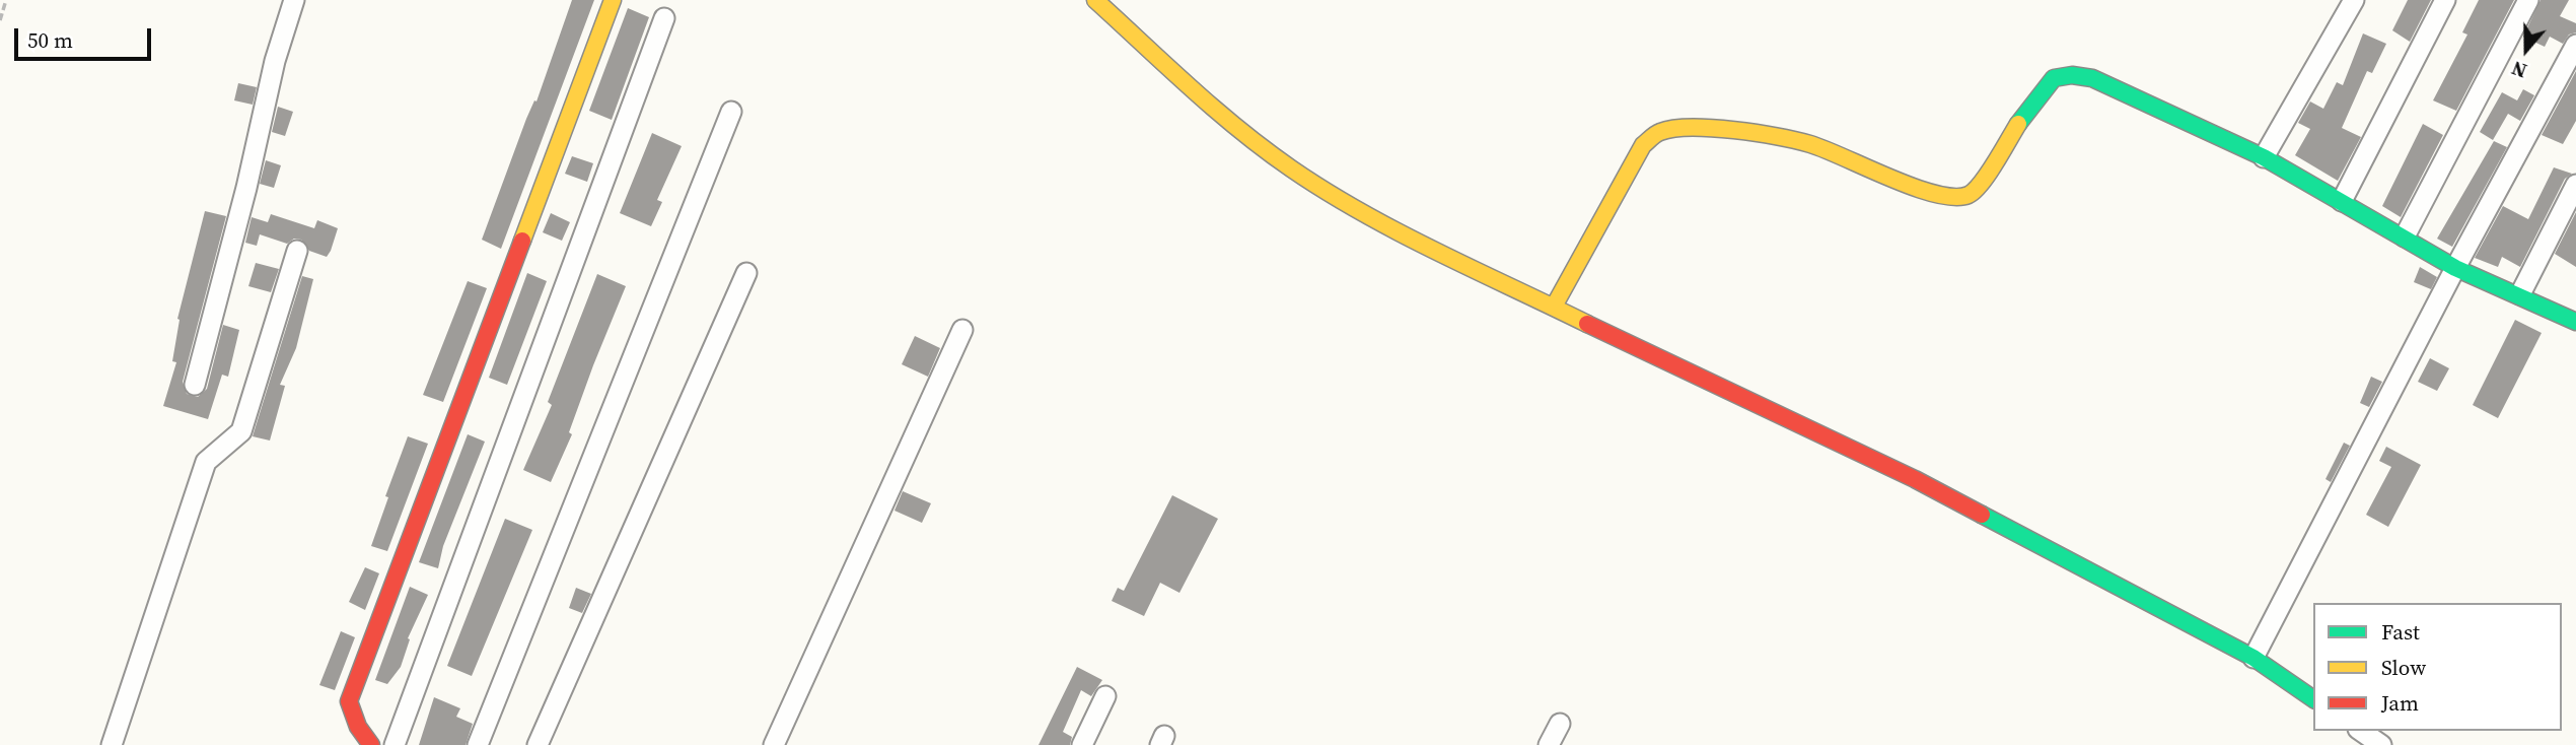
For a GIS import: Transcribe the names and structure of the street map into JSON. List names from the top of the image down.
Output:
{
  "legend": ["Fast", "Slow", "Jam"],
  "scale_bar": "50 m",
  "north": "bottom"
}
